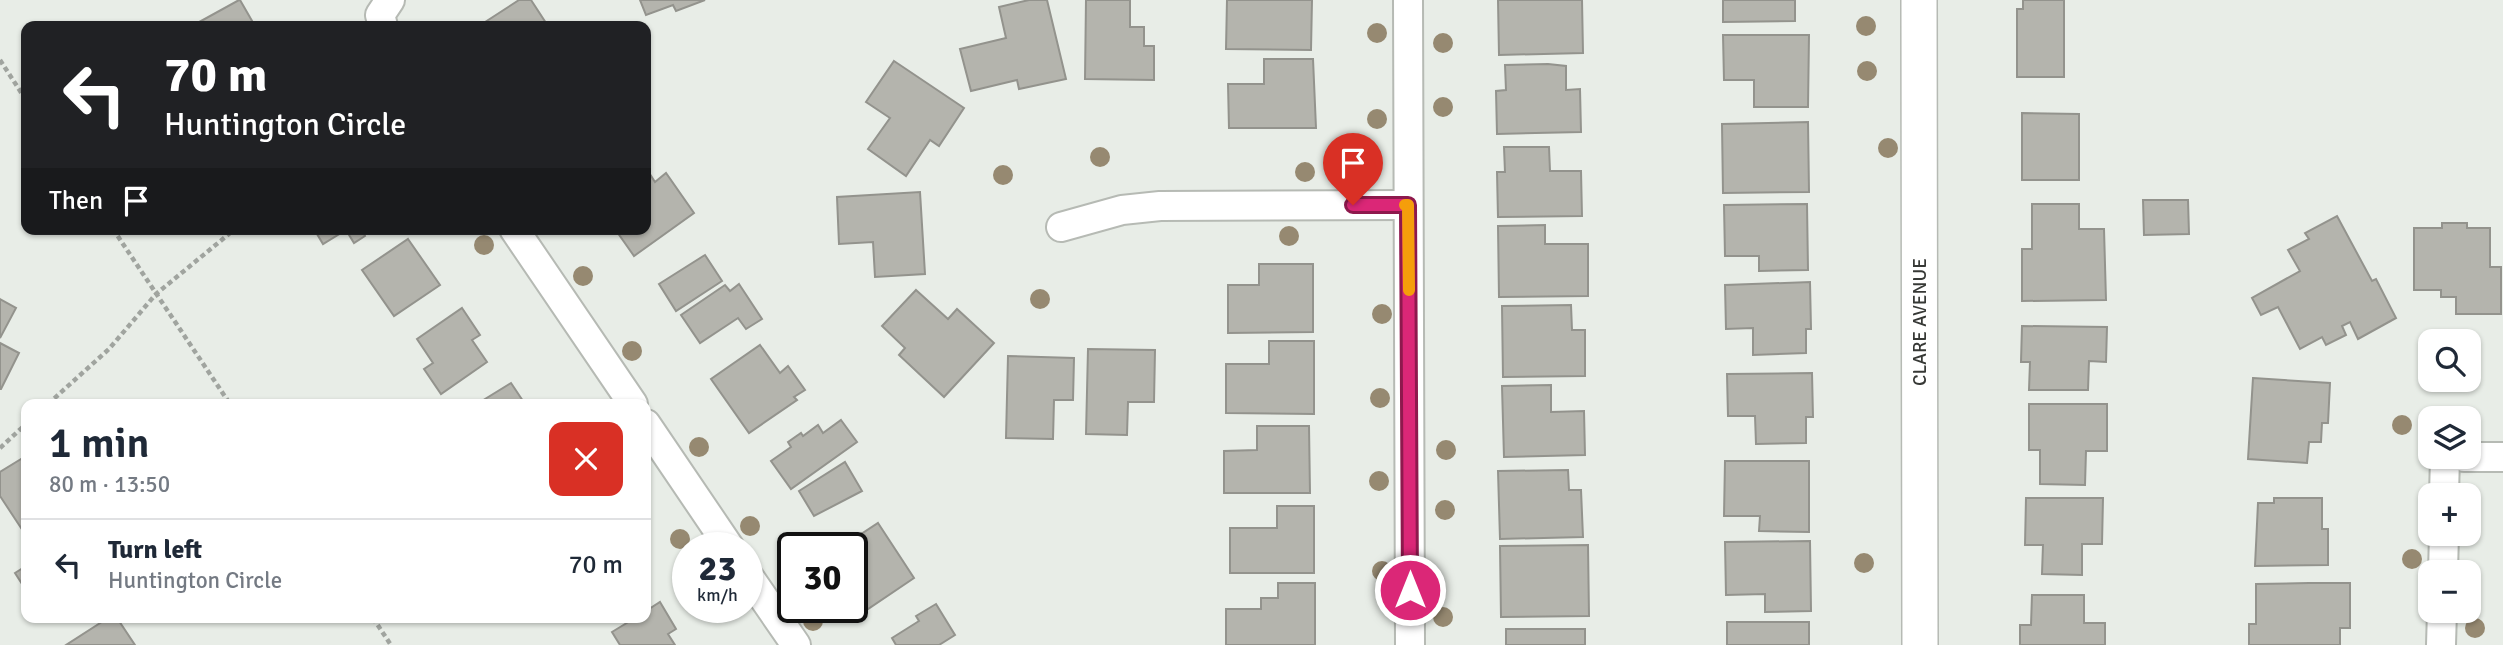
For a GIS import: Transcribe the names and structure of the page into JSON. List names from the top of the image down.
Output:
{
  "streets": {
    "street": ["CLARE AVENUE"]
  },
  "page": {
    "turn": ["70 m", "Huntington Circle"],
    "then": "Then",
    "map_buttons": ["+", "−"],
    "heading": ["1 min", "80 m · 13:50"],
    "list": [
      {
        "name": "Turn left",
        "note": "Huntington Circle",
        "value": "70 m"
      }
    ],
    "speed": "23 km/h",
    "limit": "30"
  }
}
